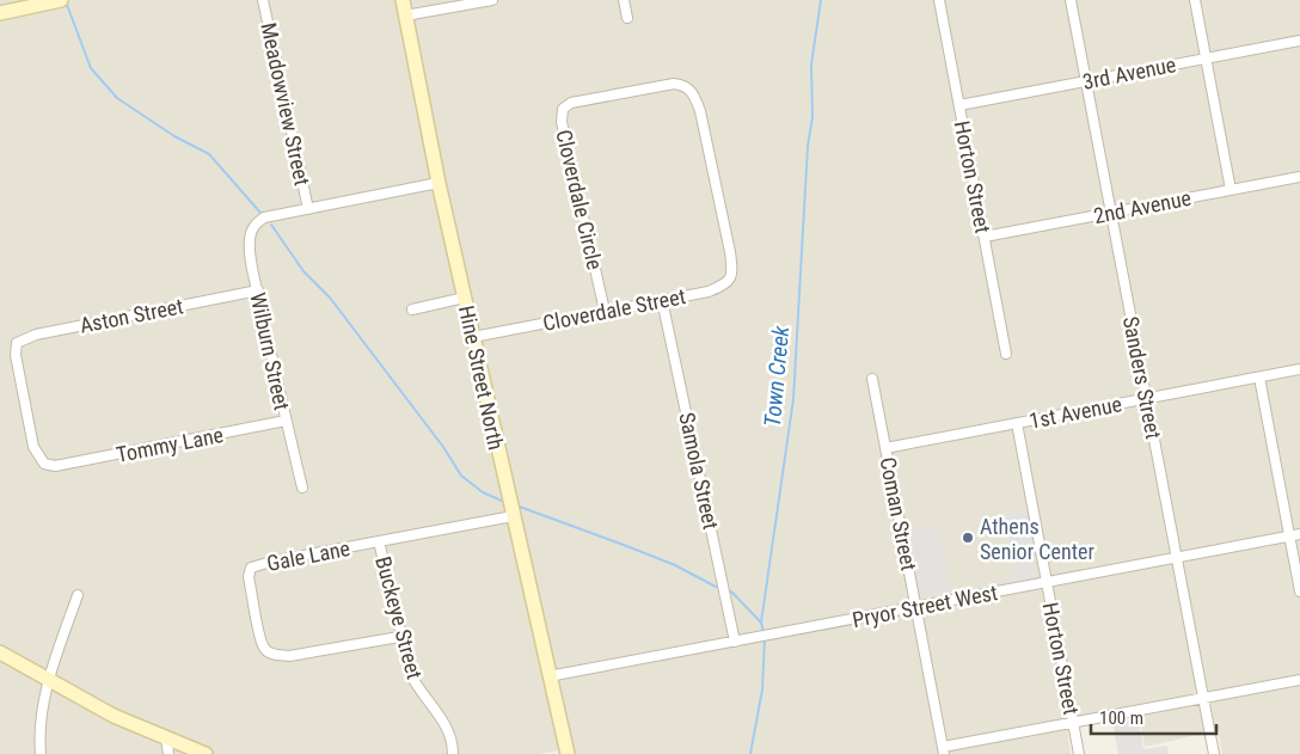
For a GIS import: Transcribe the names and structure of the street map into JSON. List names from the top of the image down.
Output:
{
  "streets": {
    "street": [
      "3rd Avenue",
      "Meadowview Street",
      "Horton Street",
      "Cloverdale Circle",
      "2nd Avenue",
      "Cloverdale Street",
      "Aston Street",
      "Wilburn Street",
      "Hine Street North",
      "Sanders Street",
      "1st Avenue",
      "Tommy Lane",
      "Samola Street",
      "Coman Street",
      "Gale Lane",
      "Pryor Street West",
      "Buckeye Street"
    ]
  },
  "crossings": [
    ["3rd Avenue", "Horton Street"],
    ["3rd Avenue", "Sanders Street"],
    ["Meadowview Street", "Wilburn Street"],
    ["Horton Street", "2nd Avenue"],
    ["Horton Street", "1st Avenue"],
    ["Horton Street", "Pryor Street West"],
    ["Cloverdale Circle", "Cloverdale Street"],
    ["2nd Avenue", "Sanders Street"],
    ["Cloverdale Street", "Hine Street North"],
    ["Cloverdale Street", "Samola Street"],
    ["Aston Street", "Wilburn Street"],
    ["Aston Street", "Tommy Lane"],
    ["Wilburn Street", "Tommy Lane"],
    ["Hine Street North", "Gale Lane"],
    ["Hine Street North", "Pryor Street West"],
    ["Sanders Street", "1st Avenue"],
    ["Sanders Street", "Pryor Street West"],
    ["1st Avenue", "Coman Street"],
    ["Samola Street", "Pryor Street West"],
    ["Coman Street", "Pryor Street West"],
    ["Gale Lane", "Buckeye Street"]
  ],
  "water": ["Town Creek"],
  "places": ["Athens Senior Center"],
  "scale_bar": "100 m"
}
